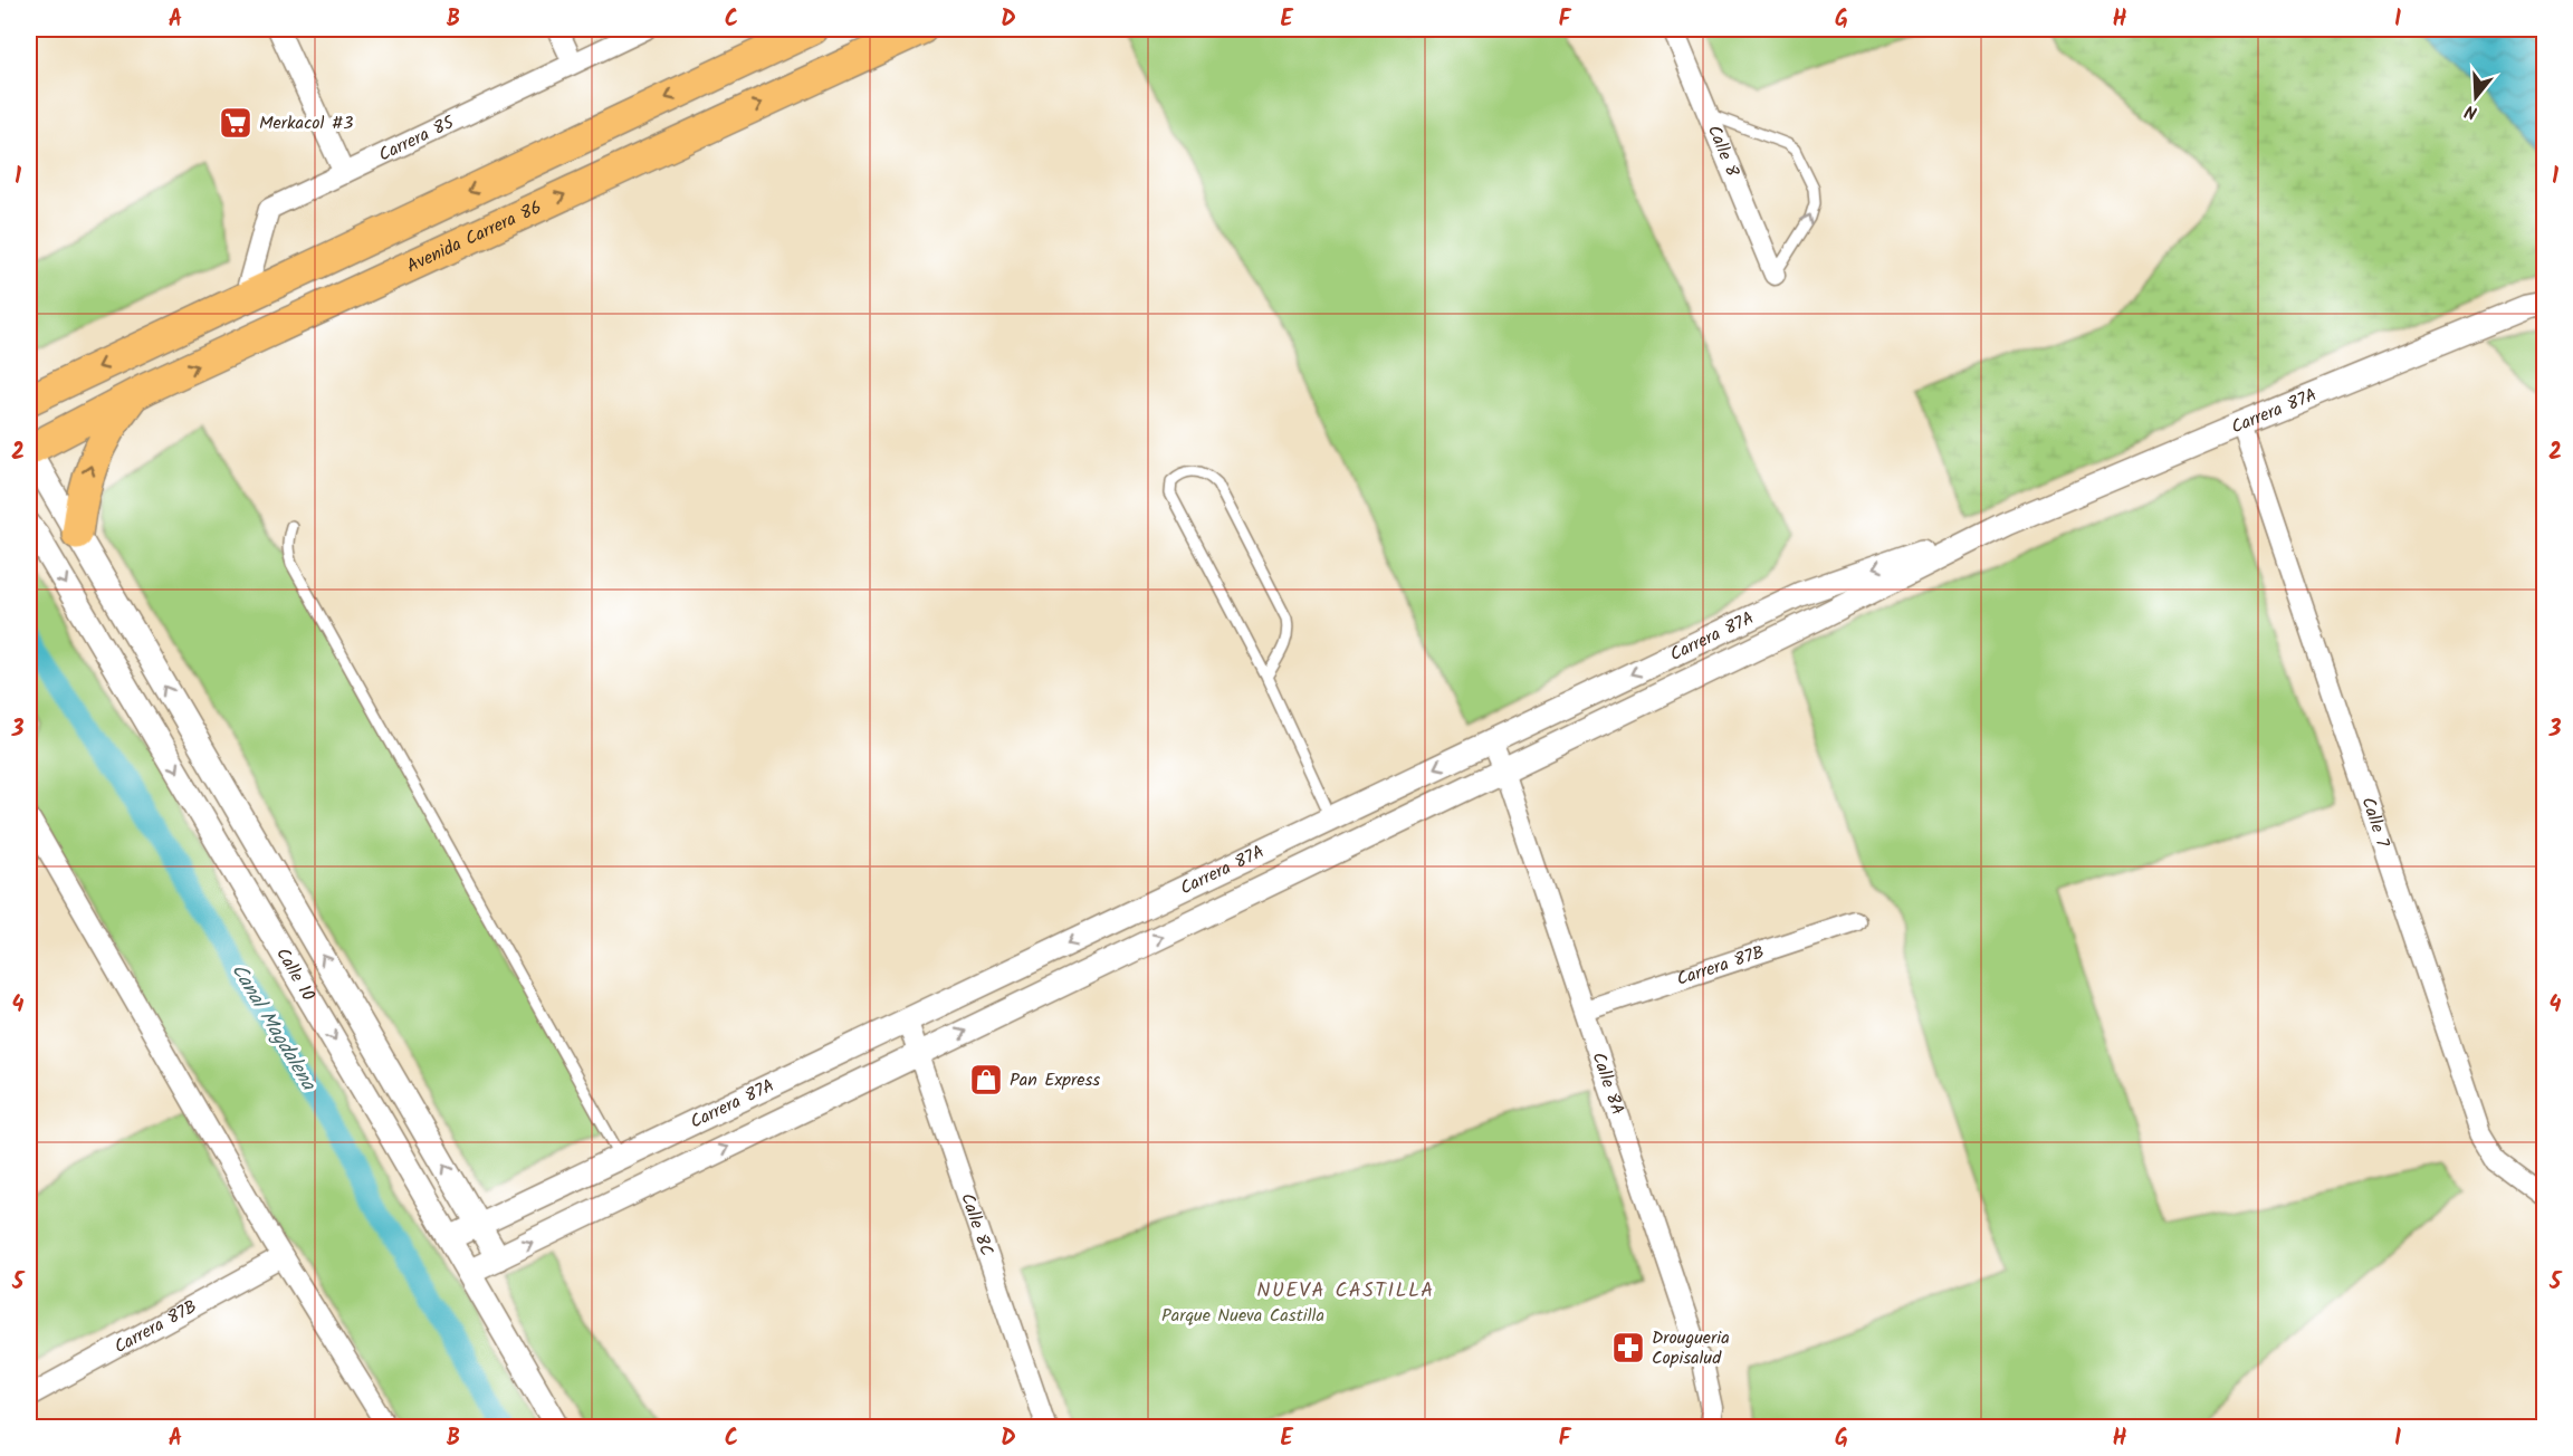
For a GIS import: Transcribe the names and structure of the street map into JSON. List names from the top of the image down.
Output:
{
  "streets": {
    "main road": ["Avenida Carrera 86"],
    "street": [
      "Carrera 85",
      "Calle 8",
      "Carrera 87A",
      "Calle 7",
      "Carrera 87B",
      "Calle 10",
      "Calle 8A",
      "Calle 8C"
    ]
  },
  "crossings": [
    ["Avenida Carrera 86", "Calle 10"],
    ["Carrera 87A", "Calle 7"],
    ["Carrera 87A", "Calle 10"],
    ["Carrera 87A", "Calle 8A"],
    ["Carrera 87A", "Calle 8C"],
    ["Carrera 87B", "Calle 8A"]
  ],
  "districts": ["NUEVA CASTILLA"],
  "water": ["Canal Magdalena"],
  "parks": ["Parque Nueva Castilla"],
  "places": {
    "supermarket": ["Merkacol #3"],
    "shop": ["Pan Express"],
    "pharmacy": ["Drougueria Copisalud"]
  },
  "north": "bottom",
  "grid": {
    "columns": [
      "A",
      "B",
      "C",
      "D",
      "E",
      "F",
      "G",
      "H",
      "I"
    ],
    "rows": [
      "1",
      "2",
      "3",
      "4",
      "5"
    ]
  }
}
